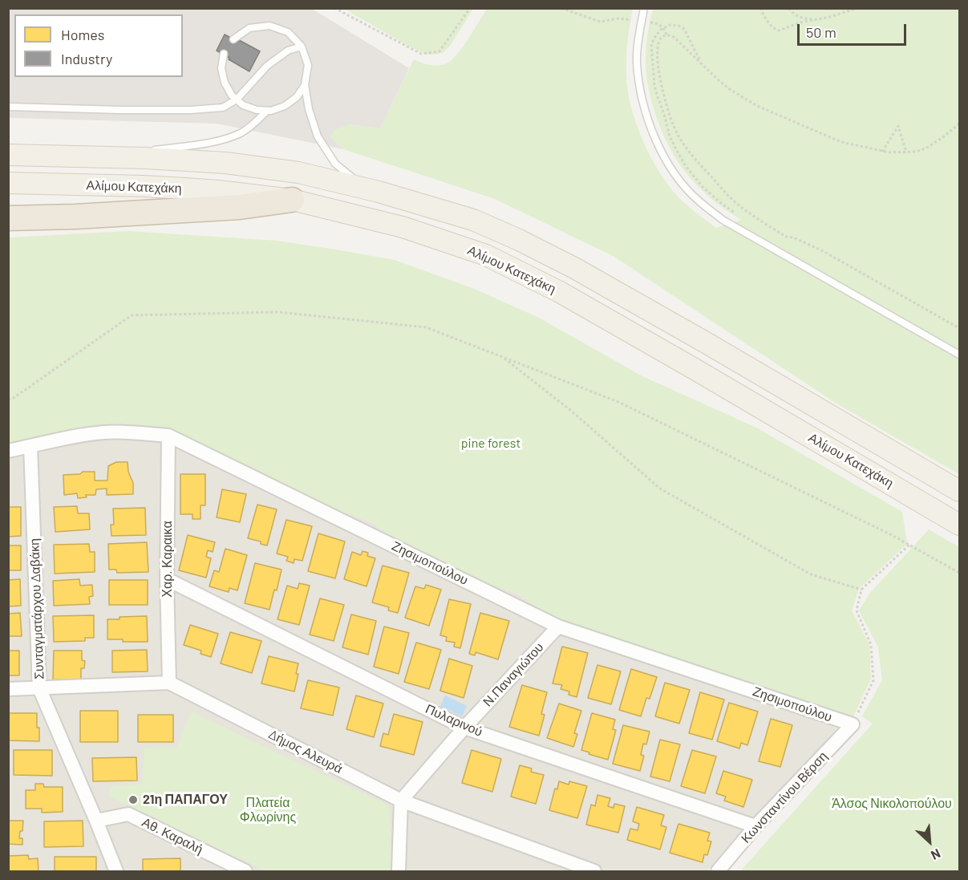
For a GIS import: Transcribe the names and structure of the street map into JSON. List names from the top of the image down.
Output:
{
  "streets": {
    "main road": ["Αλίμου Κατεχάκη"],
    "street": [
      "Χαρ. Καραικα",
      "Ζησιμοπούλου",
      "Συνταγματάρχου Δαβάκη",
      "Ν.Παναγιώτου",
      "Πυλαρινού",
      "Δήμος Αλευρά",
      "Κωνσταντίνου Βέρση",
      "Αθ. Καραλή"
    ]
  },
  "crossings": [
    ["Χαρ. Καραικα", "Ζησιμοπούλου"],
    ["Χαρ. Καραικα", "Πυλαρινού"],
    ["Χαρ. Καραικα", "Δήμος Αλευρά"],
    ["Ζησιμοπούλου", "Συνταγματάρχου Δαβάκη"],
    ["Ζησιμοπούλου", "Ν.Παναγιώτου"],
    ["Ζησιμοπούλου", "Κωνσταντίνου Βέρση"],
    ["Συνταγματάρχου Δαβάκη", "Δήμος Αλευρά"],
    ["Συνταγματάρχου Δαβάκη", "Αθ. Καραλή"],
    ["Ν.Παναγιώτου", "Πυλαρινού"],
    ["Ν.Παναγιώτου", "Δήμος Αλευρά"],
    ["Πυλαρινού", "Κωνσταντίνου Βέρση"]
  ],
  "parks": ["pine forest", "Πλατεία Φλωρίνης", "Άλσος Νικολοπούλου"],
  "places": ["21η ΠΑΠΑΓΟΥ"],
  "legend": ["Homes", "Industry"],
  "scale_bar": "50 m",
  "north": "bottom right"
}
